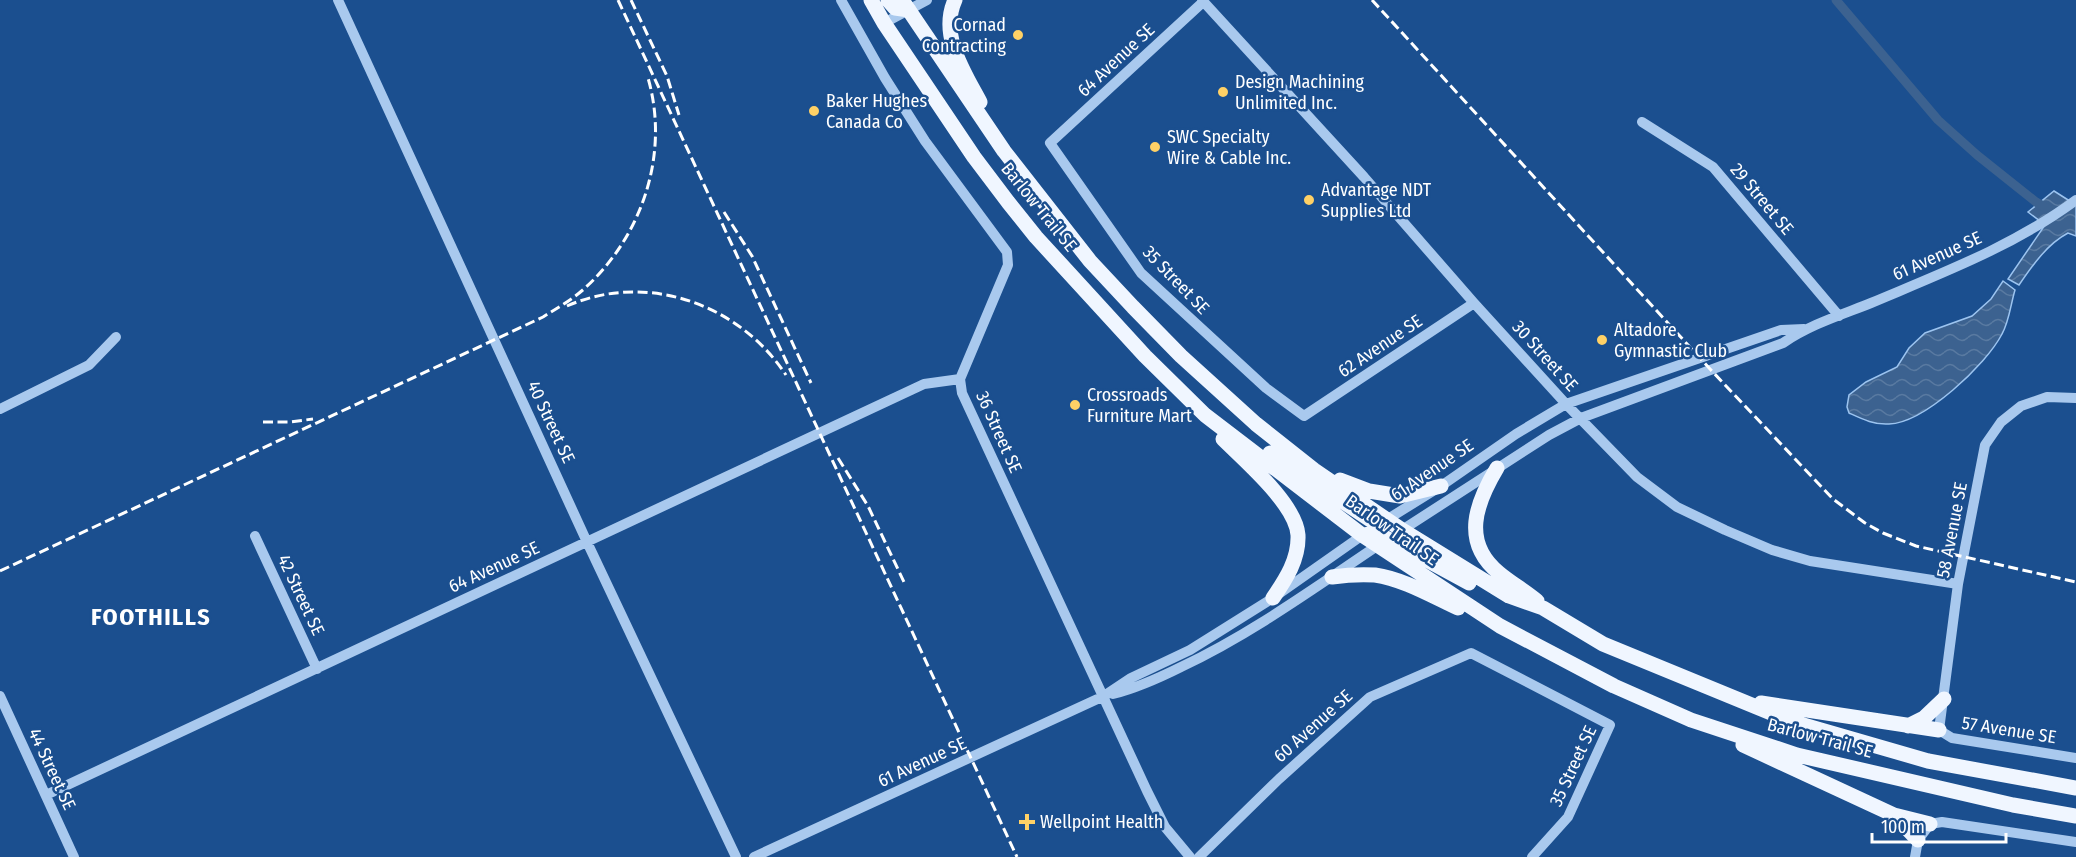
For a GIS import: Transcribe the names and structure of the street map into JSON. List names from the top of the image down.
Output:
{
  "streets": {
    "main road": ["Barlow Trail SE"],
    "street": [
      "64 Avenue SE",
      "29 Street SE",
      "61 Avenue SE",
      "35 Street SE",
      "62 Avenue SE",
      "30 Street SE",
      "40 Street SE",
      "36 Street SE",
      "58 Avenue SE",
      "42 Street SE",
      "60 Avenue SE",
      "57 Avenue SE",
      "44 Street SE"
    ]
  },
  "crossings": [
    ["64 Avenue SE", "35 Street SE"],
    ["64 Avenue SE", "30 Street SE"],
    ["64 Avenue SE", "40 Street SE"],
    ["64 Avenue SE", "36 Street SE"],
    ["64 Avenue SE", "42 Street SE"],
    ["64 Avenue SE", "44 Street SE"],
    ["29 Street SE", "61 Avenue SE"],
    ["Barlow Trail SE", "61 Avenue SE"],
    ["61 Avenue SE", "30 Street SE"],
    ["61 Avenue SE", "36 Street SE"],
    ["35 Street SE", "62 Avenue SE"],
    ["35 Street SE", "60 Avenue SE"],
    ["62 Avenue SE", "30 Street SE"],
    ["30 Street SE", "58 Avenue SE"],
    ["58 Avenue SE", "57 Avenue SE"]
  ],
  "districts": ["FOOTHILLS"],
  "places": {
    "other": [
      "Cornad Contracting",
      "Design Machining Unlimited Inc.",
      "Baker Hughes Canada Co",
      "SWC Specialty Wire & Cable Inc.",
      "Advantage NDT Supplies Ltd",
      "Altadore Gymnastic Club",
      "Crossroads Furniture Mart"
    ],
    "health": ["Wellpoint Health"]
  },
  "scale_bar": "100 m"
}
